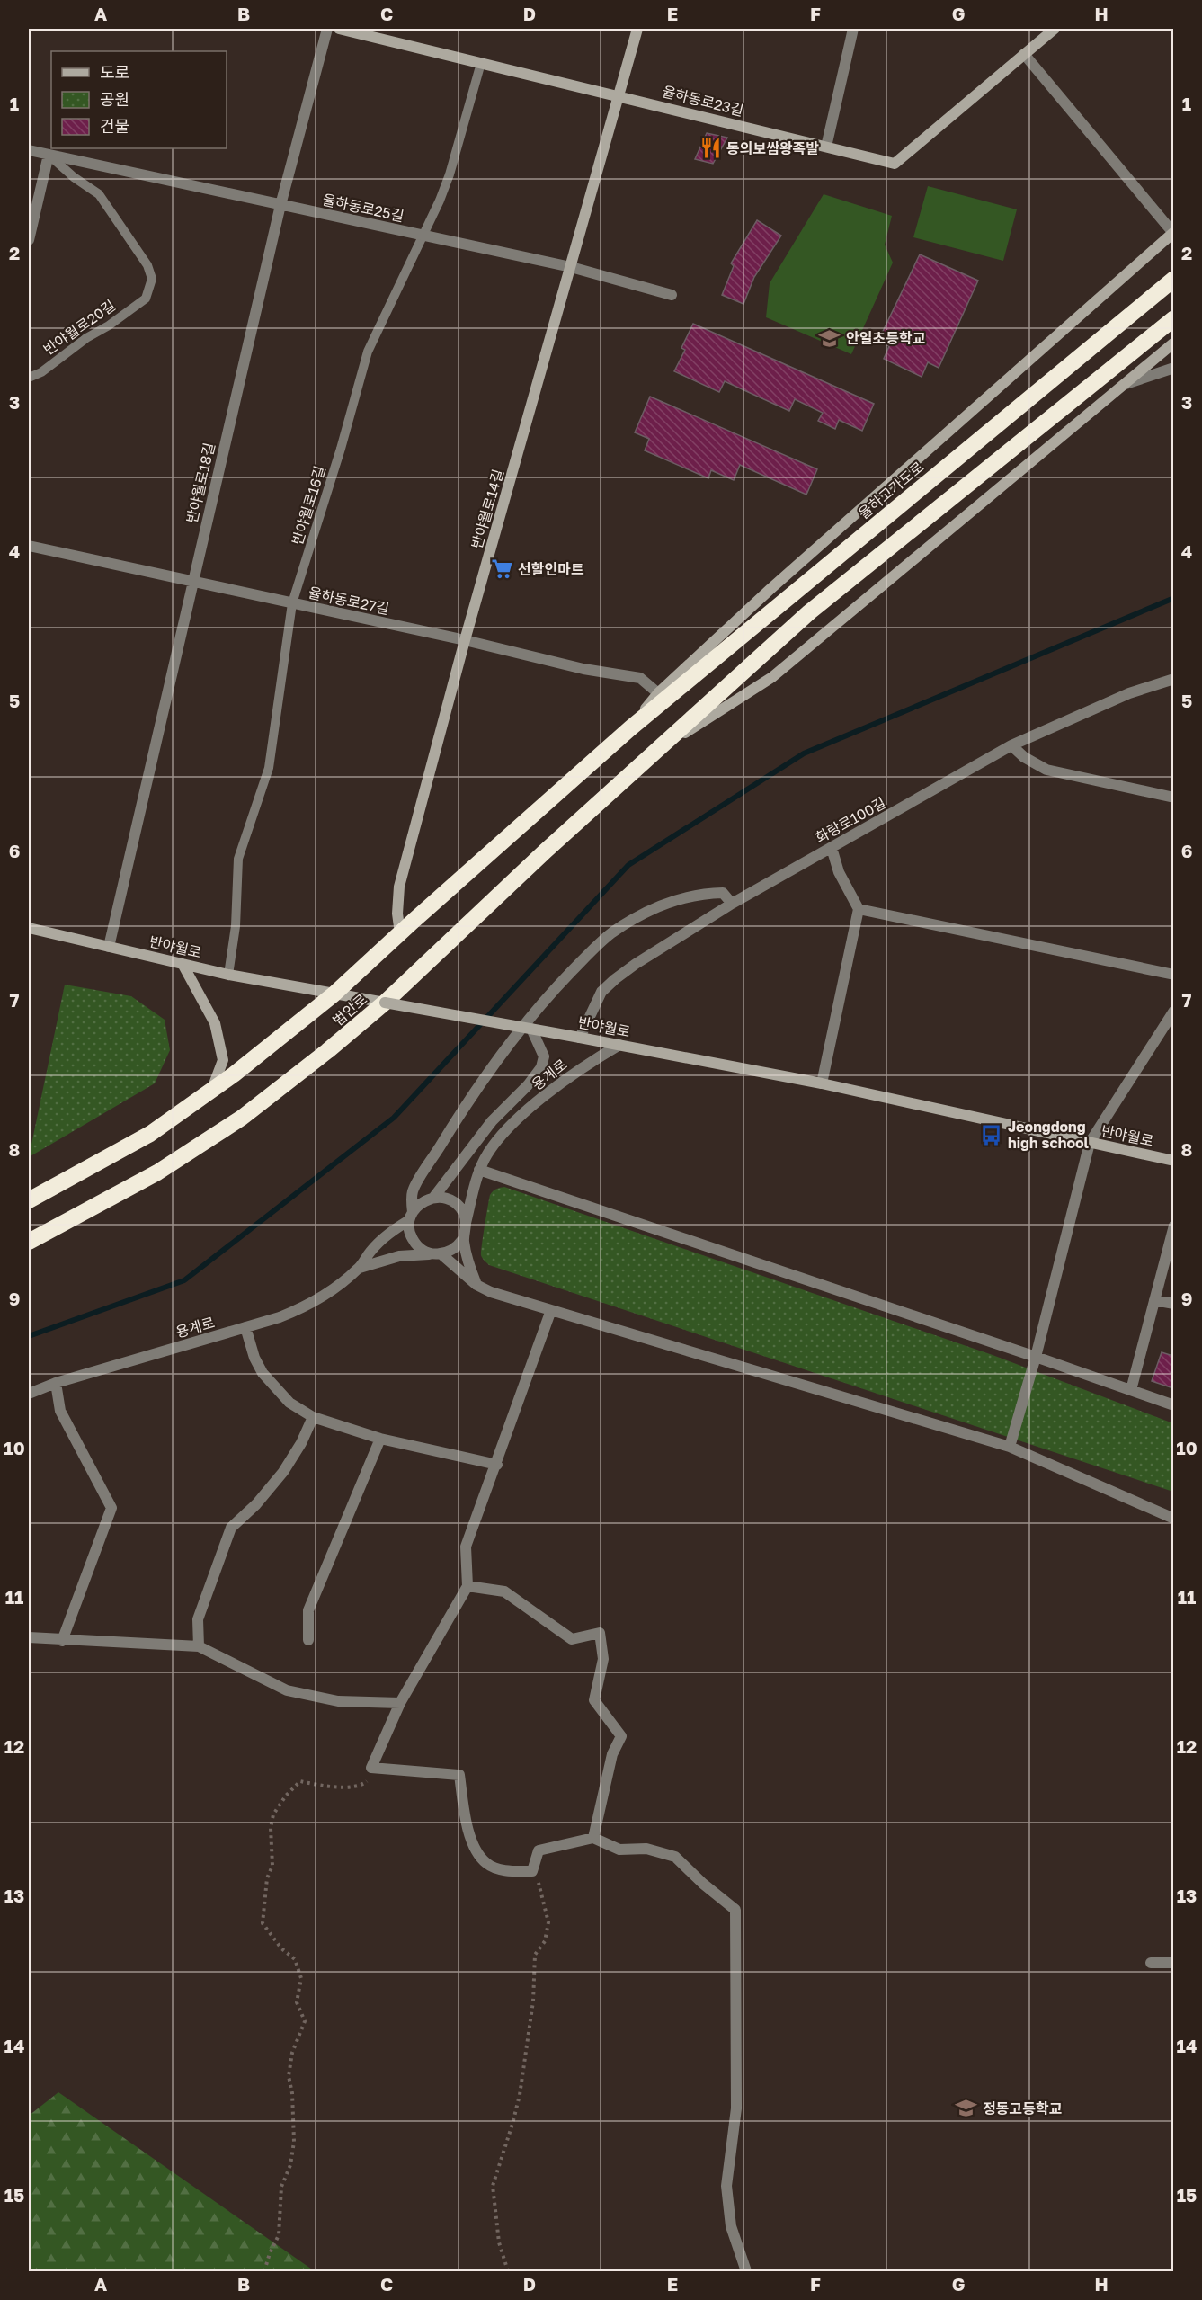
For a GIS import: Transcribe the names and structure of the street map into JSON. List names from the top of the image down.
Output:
{
  "streets": {
    "highway": ["율하고가도로", "범안로"],
    "main road": ["율하동로23길", "반야월로14길", "반야월로"],
    "street": [
      "율하동로25길",
      "반야월로18길",
      "율하동로27길",
      "화랑로100길",
      "용계로"
    ],
    "lane": ["반야월로20길", "반야월로16길"]
  },
  "crossings": [
    ["율하동로23길", "반야월로16길"],
    ["율하동로23길", "반야월로14길"],
    ["율하동로25길", "반야월로20길"],
    ["율하동로25길", "반야월로18길"],
    ["율하동로25길", "반야월로16길"],
    ["율하동로25길", "반야월로14길"],
    ["반야월로18길", "율하동로27길"],
    ["반야월로18길", "반야월로"],
    ["율하고가도로", "범안로"],
    ["반야월로16길", "율하동로27길"],
    ["반야월로16길", "반야월로"],
    ["반야월로14길", "율하동로27길"],
    ["반야월로14길", "범안로"],
    ["화랑로100길", "반야월로"],
    ["반야월로", "범안로"],
    ["반야월로", "용계로"]
  ],
  "places": {
    "restaurant": ["동의보쌈왕족발"],
    "school or university": ["안일초등학교", "정동고등학교"],
    "supermarket": ["선할인마트"],
    "bus stop": ["Jeongdong high school"]
  },
  "legend": ["도로", "공원", "건물"],
  "grid": {
    "columns": [
      "A",
      "B",
      "C",
      "D",
      "E",
      "F",
      "G",
      "H"
    ],
    "rows": [
      "1",
      "2",
      "3",
      "4",
      "5",
      "6",
      "7",
      "8",
      "9",
      "10",
      "11",
      "12",
      "13",
      "14",
      "15"
    ]
  }
}
